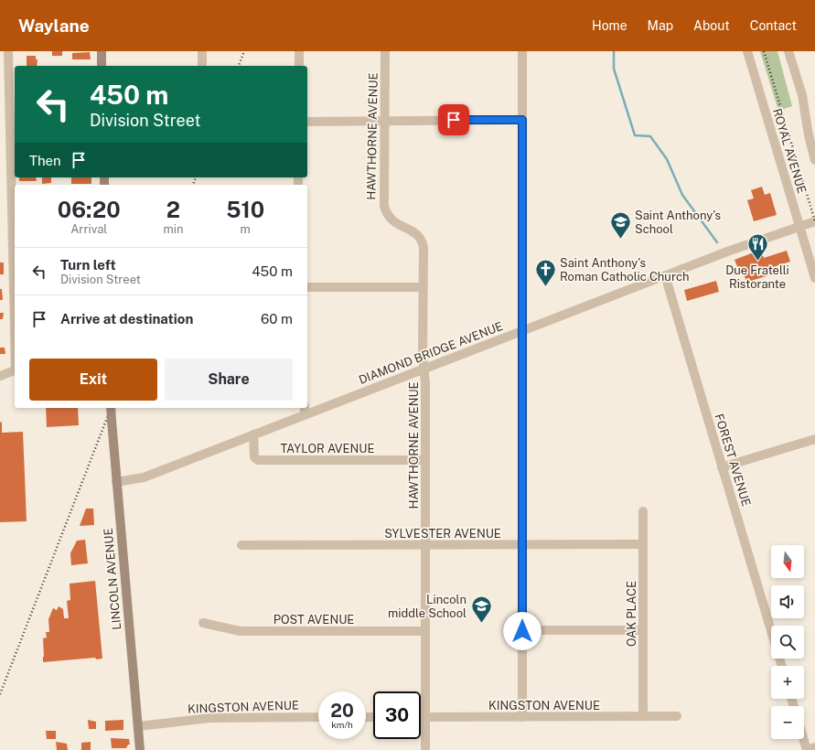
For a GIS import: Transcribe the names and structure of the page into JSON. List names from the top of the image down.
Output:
{
  "streets": {
    "main road": ["LINCOLN AVENUE"],
    "street": [
      "HAWTHORNE AVENUE",
      "ROYAL AVENUE",
      "DIAMOND BRIDGE AVENUE",
      "TAYLOR AVENUE",
      "FOREST AVENUE",
      "SYLVESTER AVENUE",
      "OAK PLACE",
      "POST AVENUE",
      "KINGSTON AVENUE"
    ]
  },
  "crossings": [
    ["HAWTHORNE AVENUE", "DIAMOND BRIDGE AVENUE"],
    ["HAWTHORNE AVENUE", "TAYLOR AVENUE"],
    ["HAWTHORNE AVENUE", "SYLVESTER AVENUE"],
    ["HAWTHORNE AVENUE", "POST AVENUE"],
    ["HAWTHORNE AVENUE", "KINGSTON AVENUE"],
    ["ROYAL AVENUE", "DIAMOND BRIDGE AVENUE"],
    ["DIAMOND BRIDGE AVENUE", "TAYLOR AVENUE"],
    ["DIAMOND BRIDGE AVENUE", "FOREST AVENUE"],
    ["DIAMOND BRIDGE AVENUE", "LINCOLN AVENUE"],
    ["SYLVESTER AVENUE", "OAK PLACE"],
    ["LINCOLN AVENUE", "KINGSTON AVENUE"],
    ["OAK PLACE", "KINGSTON AVENUE"]
  ],
  "places": {
    "school or university": ["Saint Anthony's School", "Lincoln middle School"],
    "restaurant": ["Due Fratelli Ristorante"],
    "church": ["Saint Anthony's Roman Catholic Church"]
  },
  "north": "bottom",
  "page": {
    "header": "Waylane",
    "nav": [
      "Home",
      "Map",
      "About",
      "Contact"
    ],
    "turn": ["450 m", "Division Street"],
    "then": "Then",
    "eta": [
      "06:20",
      "Arrival",
      "2",
      "min",
      "510",
      "m"
    ],
    "list": [
      {
        "name": "Turn left",
        "note": "Division Street",
        "value": "450 m"
      },
      {
        "name": "Arrive at destination",
        "value": "60 m"
      }
    ],
    "buttons": ["Exit", "Share"],
    "map_buttons": ["+", "−"],
    "speed": "20 km/h",
    "limit": "30"
  }
}
